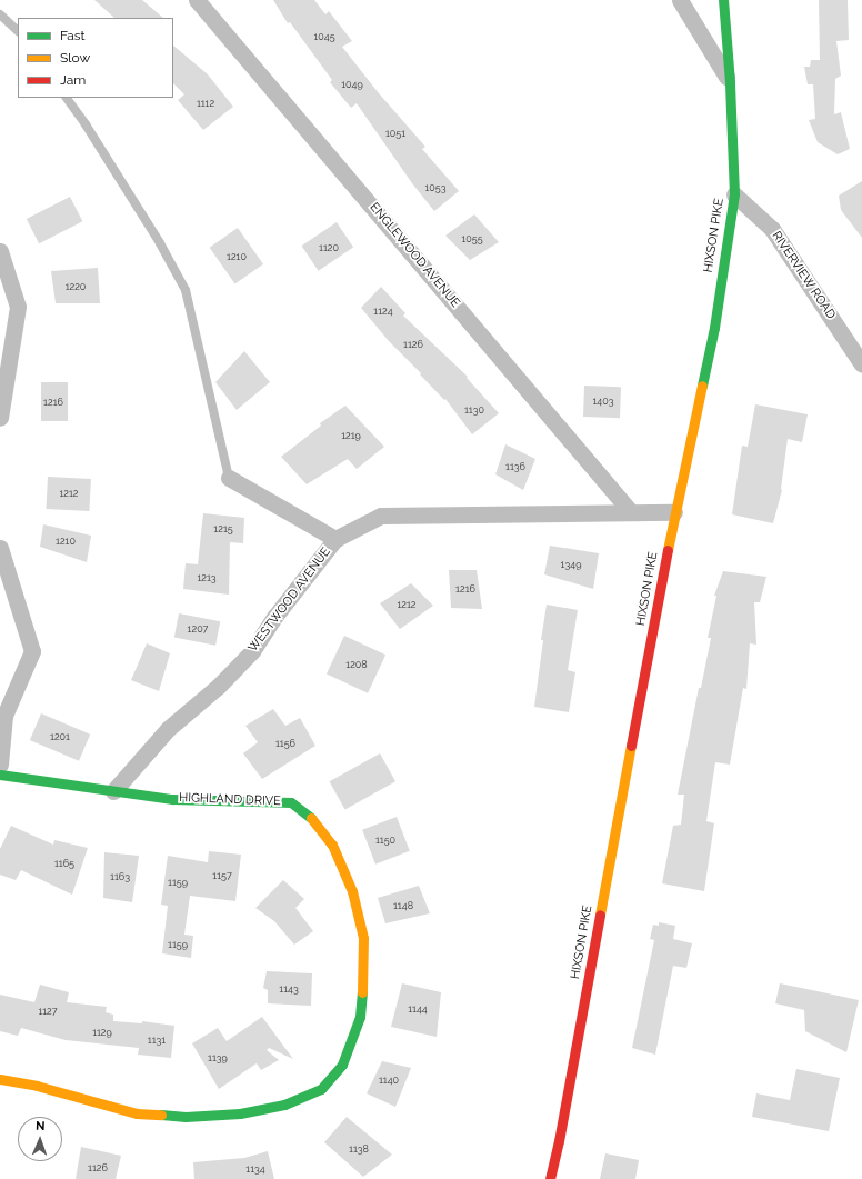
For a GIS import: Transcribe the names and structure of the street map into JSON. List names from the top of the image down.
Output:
{
  "streets": {
    "main road": ["HIXSON PIKE", "HIGHLAND DRIVE"],
    "street": ["ENGLEWOOD AVENUE", "RIVERVIEW ROAD", "WESTWOOD AVENUE"]
  },
  "crossings": [
    ["HIXSON PIKE", "RIVERVIEW ROAD"],
    ["HIXSON PIKE", "WESTWOOD AVENUE"],
    ["ENGLEWOOD AVENUE", "WESTWOOD AVENUE"],
    ["WESTWOOD AVENUE", "HIGHLAND DRIVE"]
  ],
  "house_numbers": [
    "1045",
    "1049",
    "1112",
    "1051",
    "1053",
    "1055",
    "1120",
    "1210",
    "1220",
    "1124",
    "1126",
    "1403",
    "1216",
    "1130",
    "1219",
    "1136",
    "1212",
    "1215",
    "1210",
    "1349",
    "1213",
    "1216",
    "1212",
    "1207",
    "1208",
    "1201",
    "1156",
    "1150",
    "1165",
    "1157",
    "1163",
    "1159",
    "1148",
    "1159",
    "1143",
    "1144",
    "1127",
    "1129",
    "1131",
    "1139",
    "1140",
    "1138",
    "1126",
    "1134"
  ],
  "legend": ["Fast", "Slow", "Jam"],
  "north": "top"
}
